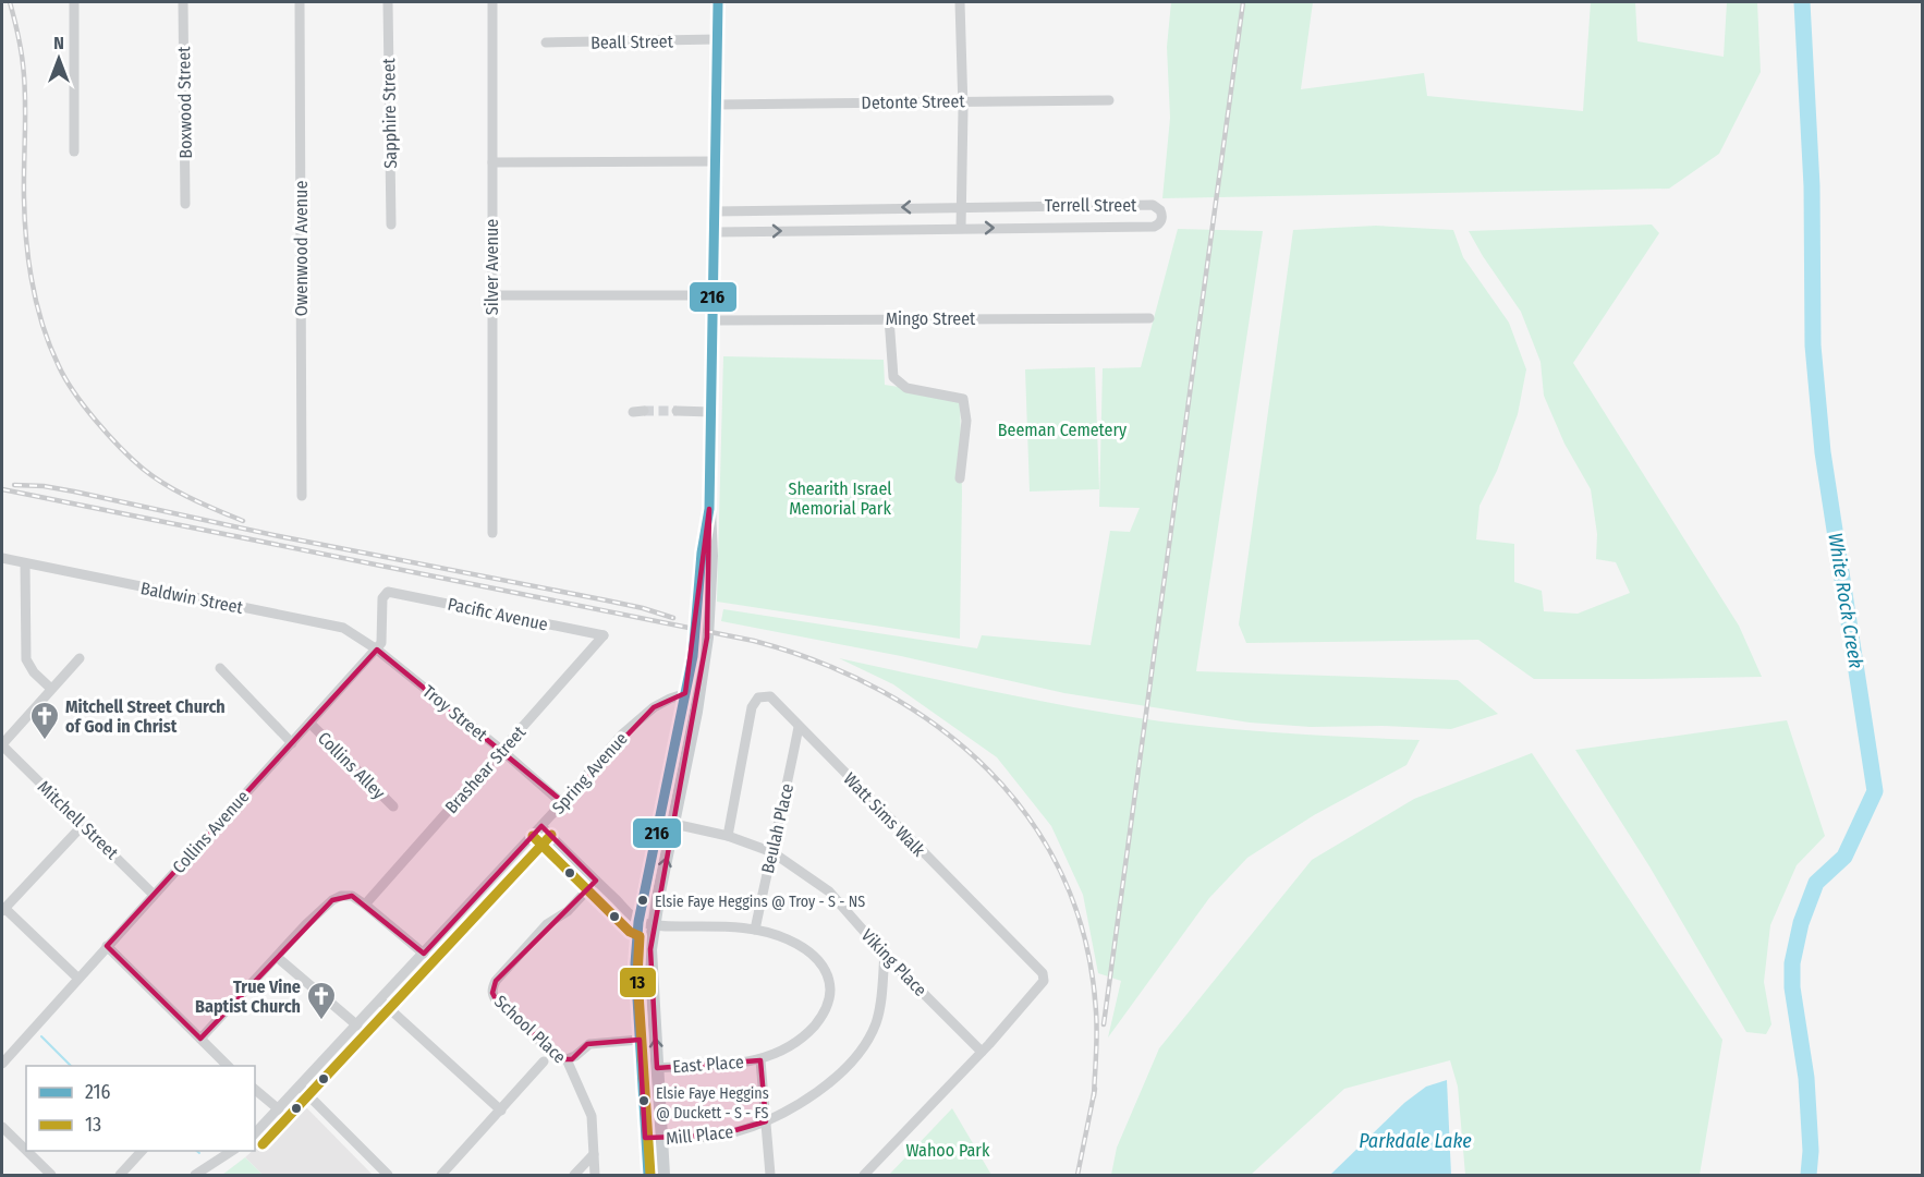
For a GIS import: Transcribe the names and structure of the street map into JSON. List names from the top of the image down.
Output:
{
  "streets": {
    "street": [
      "Beall Street",
      "Detonte Street",
      "Boxwood Street",
      "Sapphire Street",
      "Terrell Street",
      "Owenwood Avenue",
      "Silver Avenue",
      "Mingo Street",
      "Baldwin Street",
      "Pacific Avenue",
      "Troy Street",
      "Collins Alley",
      "Brashear Street",
      "Spring Avenue",
      "Watt Sims Walk",
      "Mitchell Street",
      "Beulah Place",
      "Collins Avenue",
      "Viking Place",
      "School Place",
      "East Place",
      "Mill Place"
    ]
  },
  "crossings": [
    ["Baldwin Street", "Pacific Avenue"],
    ["Baldwin Street", "Troy Street"],
    ["Baldwin Street", "Collins Avenue"],
    ["Pacific Avenue", "Troy Street"],
    ["Pacific Avenue", "Brashear Street"],
    ["Pacific Avenue", "Collins Avenue"],
    ["Troy Street", "Brashear Street"],
    ["Troy Street", "Spring Avenue"],
    ["Troy Street", "Collins Avenue"],
    ["Collins Alley", "Collins Avenue"],
    ["Watt Sims Walk", "Beulah Place"],
    ["Watt Sims Walk", "Viking Place"],
    ["Mitchell Street", "Collins Avenue"],
    ["Beulah Place", "Viking Place"],
    ["Viking Place", "Mill Place"]
  ],
  "water": ["White Rock Creek", "Parkdale Lake"],
  "parks": ["Beeman Cemetery", "Shearith Israel Memorial Park", "Wahoo Park"],
  "places": {
    "church": ["Mitchell Street Church of God in Christ", "True Vine Baptist Church"],
    "other": ["Elsie Faye Heggins @ Troy - S - NS", "Elsie Faye Heggins @ Duckett - S - FS"]
  },
  "lines": ["transit line 216", "transit line 13"],
  "legend": ["216", "13"],
  "north": "top"
}
